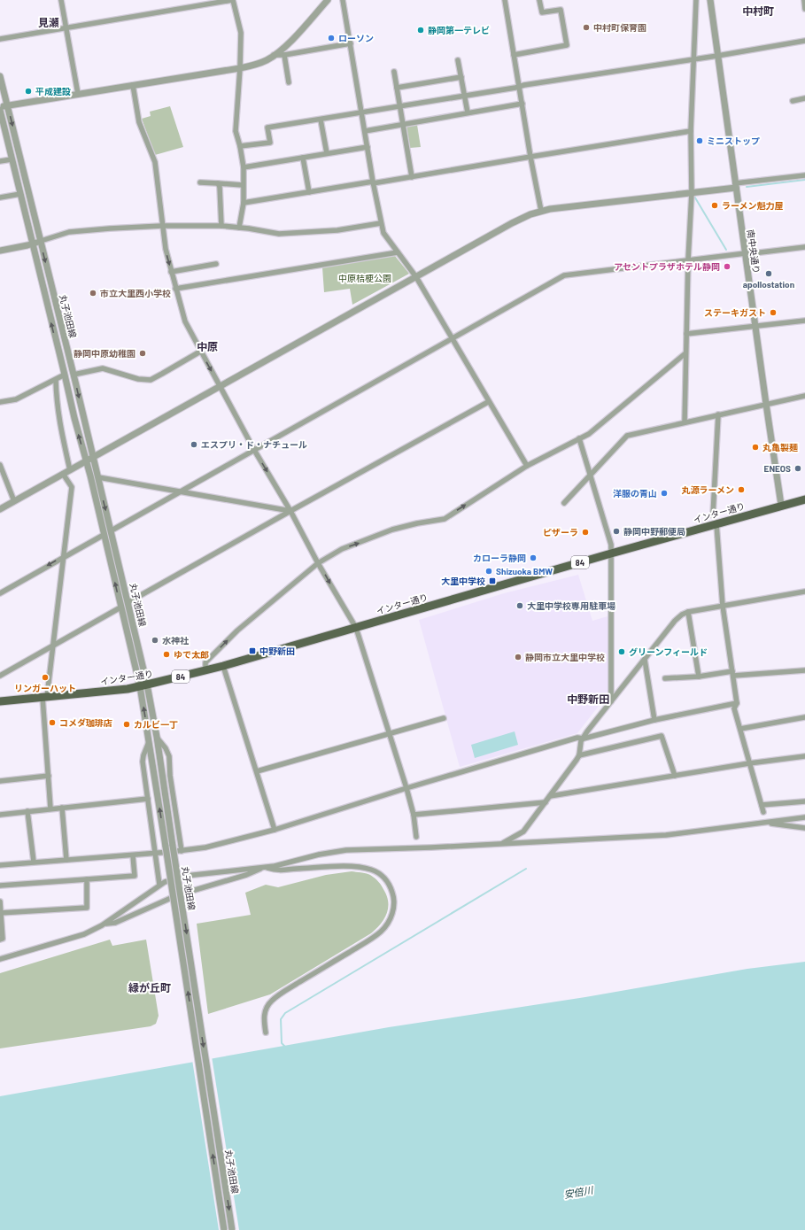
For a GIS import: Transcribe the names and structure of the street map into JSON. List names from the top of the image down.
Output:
{
  "streets": {
    "main road": ["インター通り", "84"],
    "street": ["南中央通り", "丸子池田線"]
  },
  "crossings": [
    ["南中央通り", "インター通り"],
    ["丸子池田線", "インター通り"]
  ],
  "districts": [
    "中村町",
    "見瀬",
    "中原",
    "中野新田",
    "緑が丘町"
  ],
  "water": ["安倍川"],
  "parks": ["中原桔梗公園"],
  "places": {
    "other": [
      "中村町保育園",
      "静岡第一テレビ",
      "ローソン",
      "平成建設",
      "ミニストップ",
      "ラーメン魁力屋",
      "アセントプラザホテル静岡",
      "apollostation",
      "市立大里西小学校",
      "ステーキガスト",
      "静岡中原幼稚園",
      "エスプリ・ド・ナチュール",
      "丸亀製麺",
      "ENEOS",
      "丸源ラーメン",
      "洋服の青山",
      "静岡中野郵便局",
      "ピザーラ",
      "カローラ静岡",
      "Shizuoka BMW",
      "大里中学校専用駐車場",
      "水神社",
      "グリーンフィールド",
      "ゆで太郎",
      "静岡市立大里中学校",
      "リンガーハット",
      "コメダ珈琲店",
      "カルビ一丁"
    ],
    "transit": ["大里中学校", "中野新田"]
  }
}
